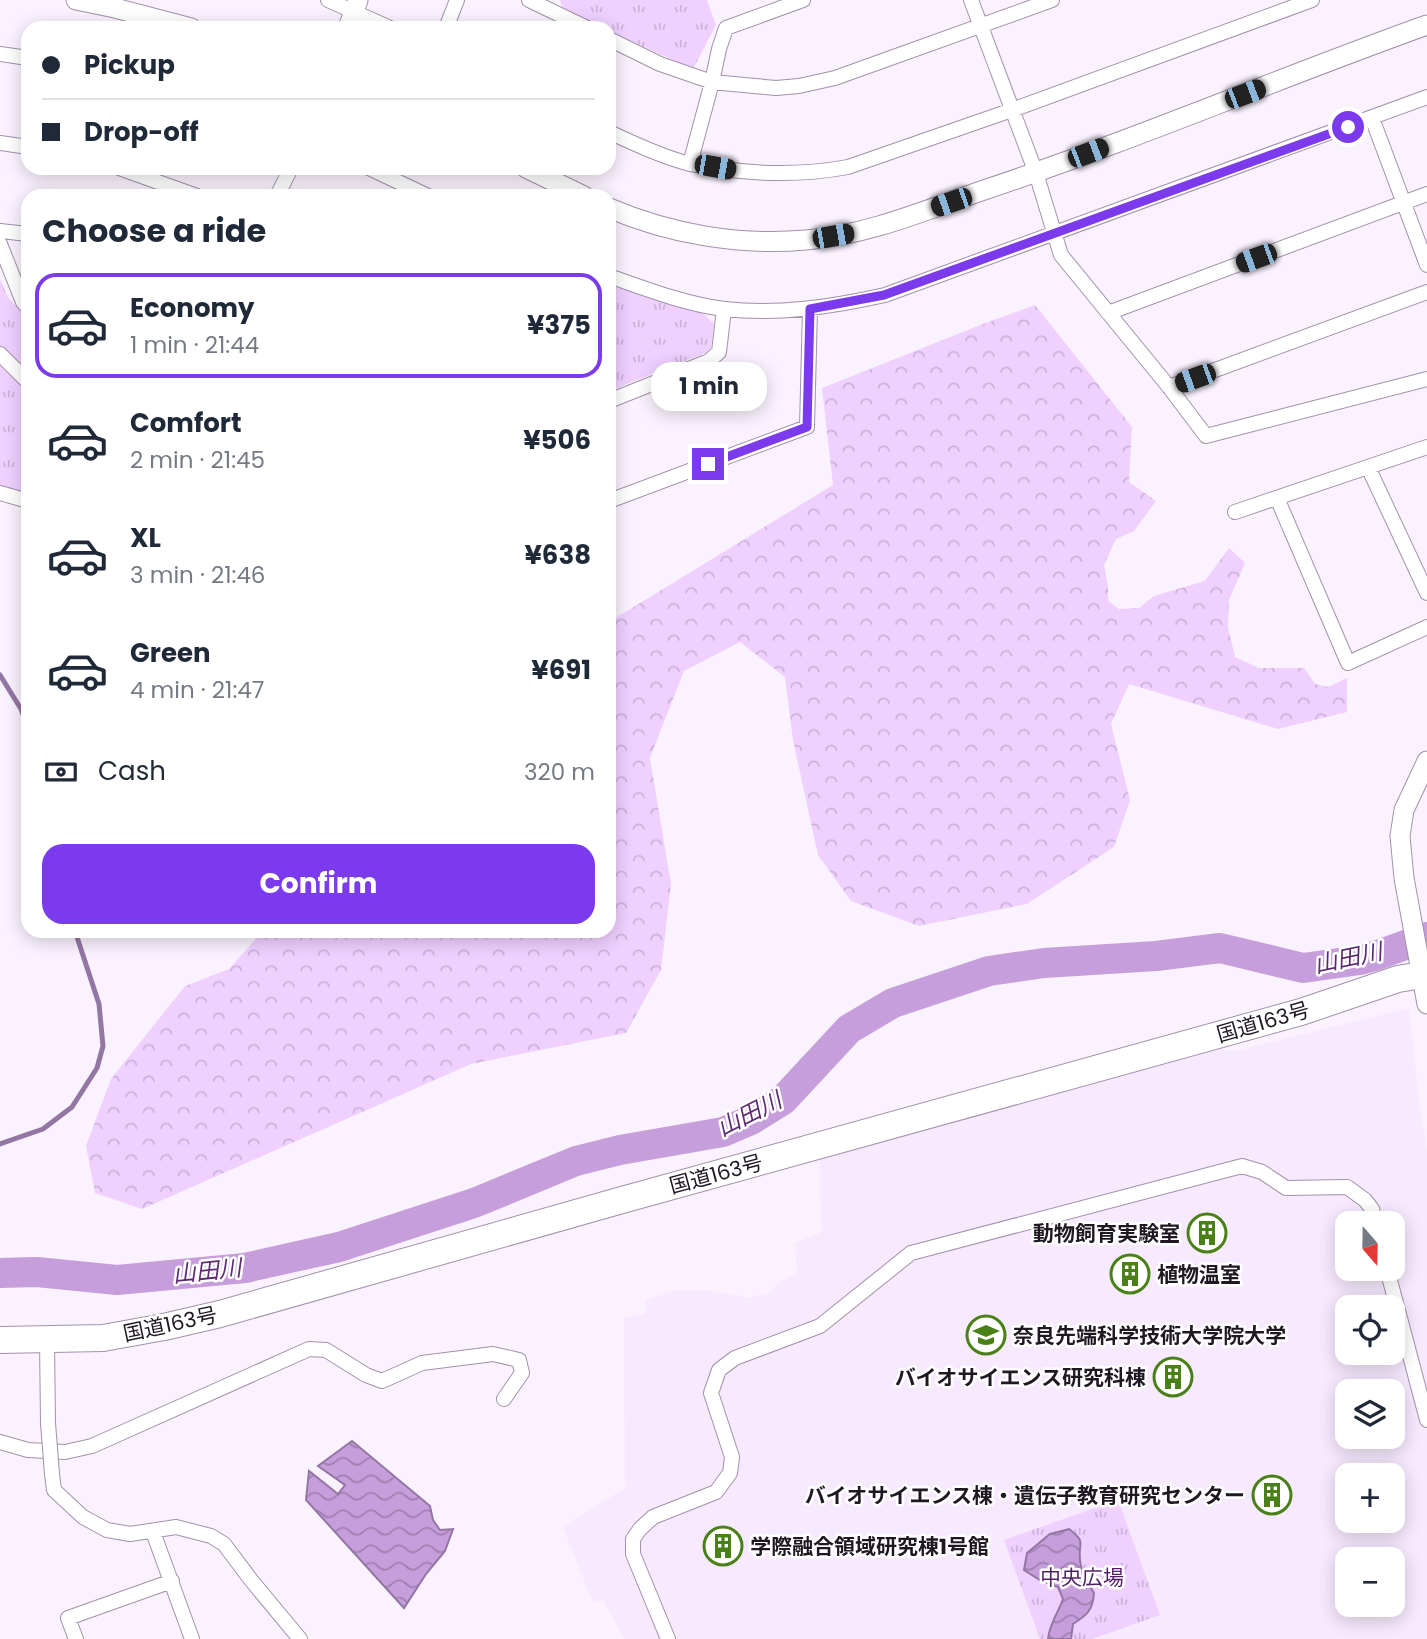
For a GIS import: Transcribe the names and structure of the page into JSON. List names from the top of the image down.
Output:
{
  "streets": {
    "highway": ["国道163号"]
  },
  "water": ["山田川"],
  "parks": ["中央広場"],
  "places": {
    "building": [
      "動物飼育実験室",
      "植物温室",
      "バイオサイエンス研究科棟",
      "バイオサイエンス棟・遺伝子教育研究センター",
      "学際融合領域研究棟1号館"
    ],
    "school or university": ["奈良先端科学技術大学院大学"]
  },
  "north": "bottom",
  "page": {
    "banner": ["Pickup", "Drop-off"],
    "heading": "Choose a ride",
    "list": [
      {
        "name": "Economy",
        "note": "1 min · 21:44",
        "value": "¥375"
      },
      {
        "name": "Comfort",
        "note": "2 min · 21:45",
        "value": "¥506"
      },
      {
        "name": "XL",
        "note": "3 min · 21:46",
        "value": "¥638"
      },
      {
        "name": "Green",
        "note": "4 min · 21:47",
        "value": "¥691"
      }
    ],
    "bubble": "1 min",
    "pay": ["Cash", "320 m"],
    "buttons": "Confirm",
    "map_buttons": ["+", "−"]
  }
}
